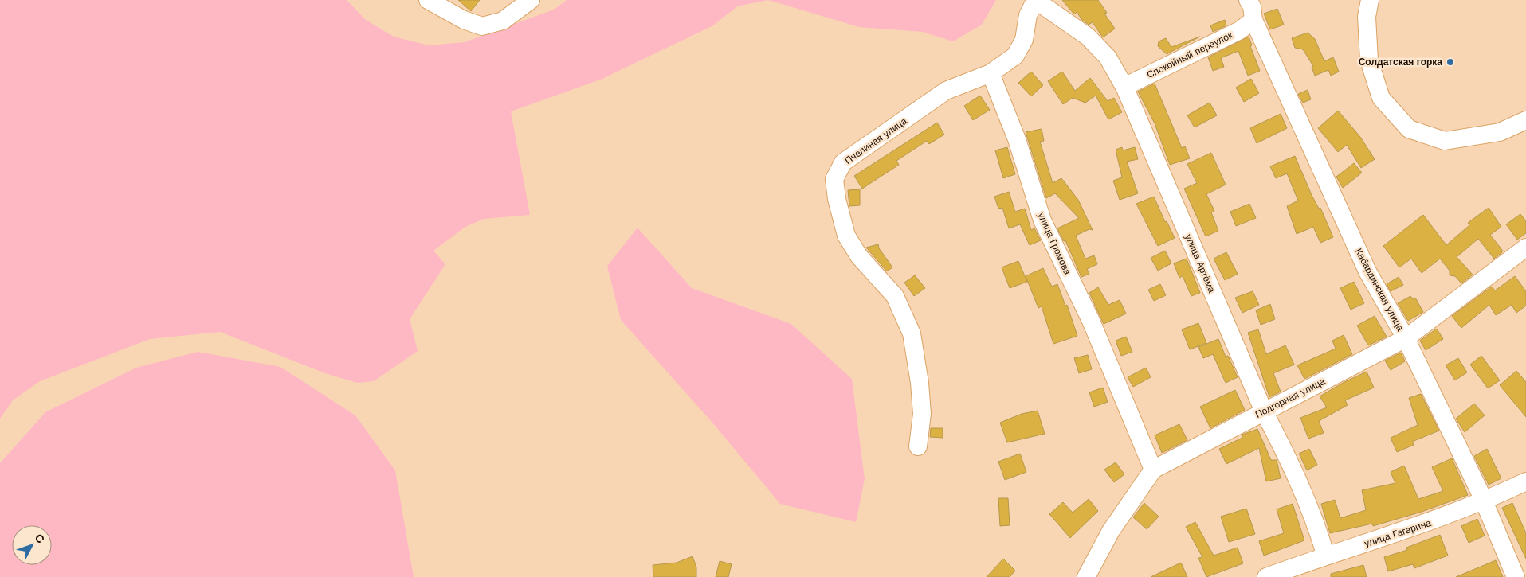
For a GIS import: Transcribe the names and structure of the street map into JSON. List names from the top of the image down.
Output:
{
  "streets": {
    "street": [
      "Спокойный переулок",
      "Пчелиная улица",
      "улица Громова",
      "улица Артёма",
      "Кабардинская улица",
      "Подгорная улица",
      "улица Гагарина"
    ]
  },
  "crossings": [
    ["Спокойный переулок", "улица Артёма"],
    ["Спокойный переулок", "Кабардинская улица"],
    ["Пчелиная улица", "улица Громова"],
    ["улица Громова", "Подгорная улица"],
    ["улица Артёма", "Подгорная улица"],
    ["улица Артёма", "улица Гагарина"],
    ["Кабардинская улица", "Подгорная улица"],
    ["Кабардинская улица", "улица Гагарина"]
  ],
  "places": ["Солдатская горка"],
  "north": "top right"
}
